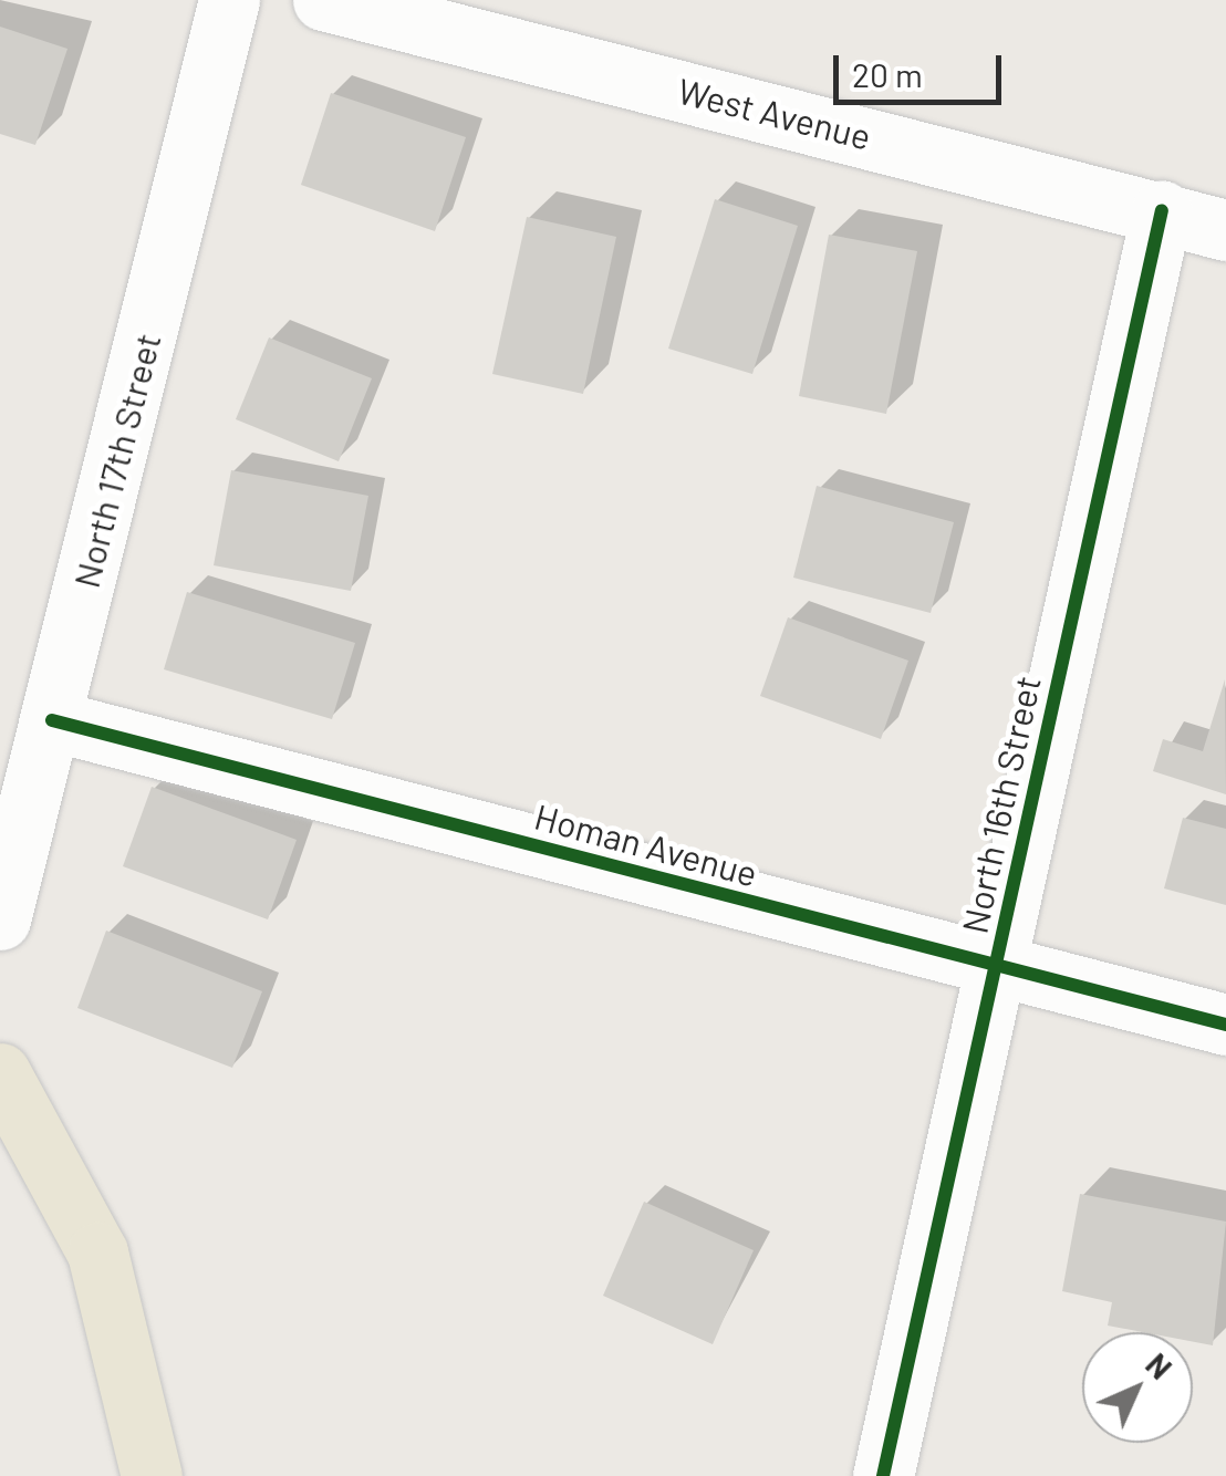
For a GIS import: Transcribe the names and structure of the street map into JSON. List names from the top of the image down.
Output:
{
  "streets": {
    "street": [
      "West Avenue",
      "North 17th Street",
      "North 16th Street",
      "Homan Avenue"
    ]
  },
  "crossings": [
    ["West Avenue", "North 16th Street"],
    ["North 17th Street", "Homan Avenue"],
    ["North 16th Street", "Homan Avenue"]
  ],
  "scale_bar": "20 m",
  "north": "top right"
}
